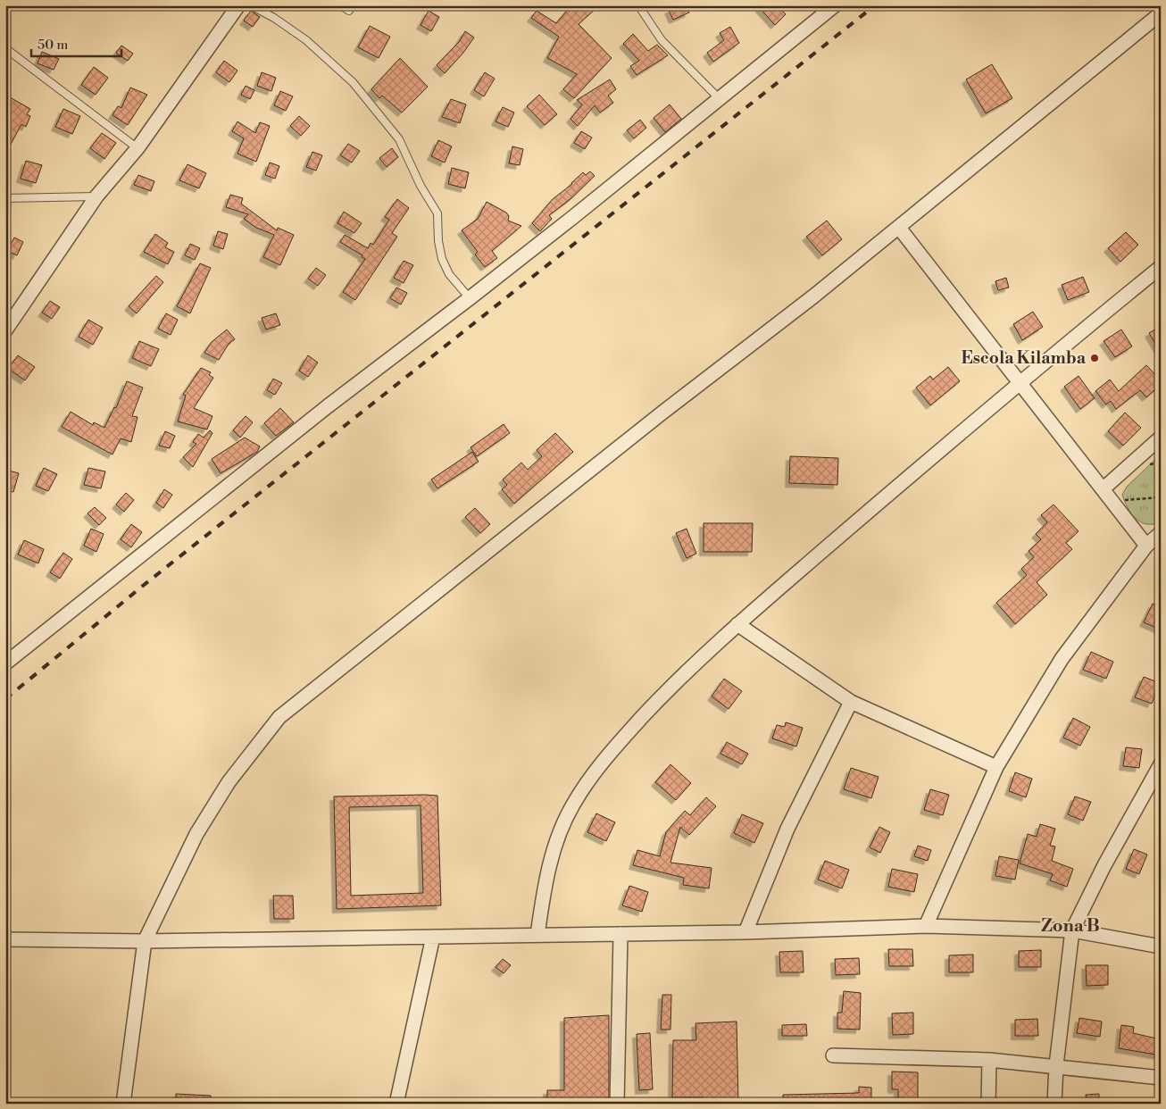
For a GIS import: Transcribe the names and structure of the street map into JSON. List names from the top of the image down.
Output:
{
  "districts": ["Zona B"],
  "places": ["Escola Kilamba"],
  "scale_bar": "50 m"
}
